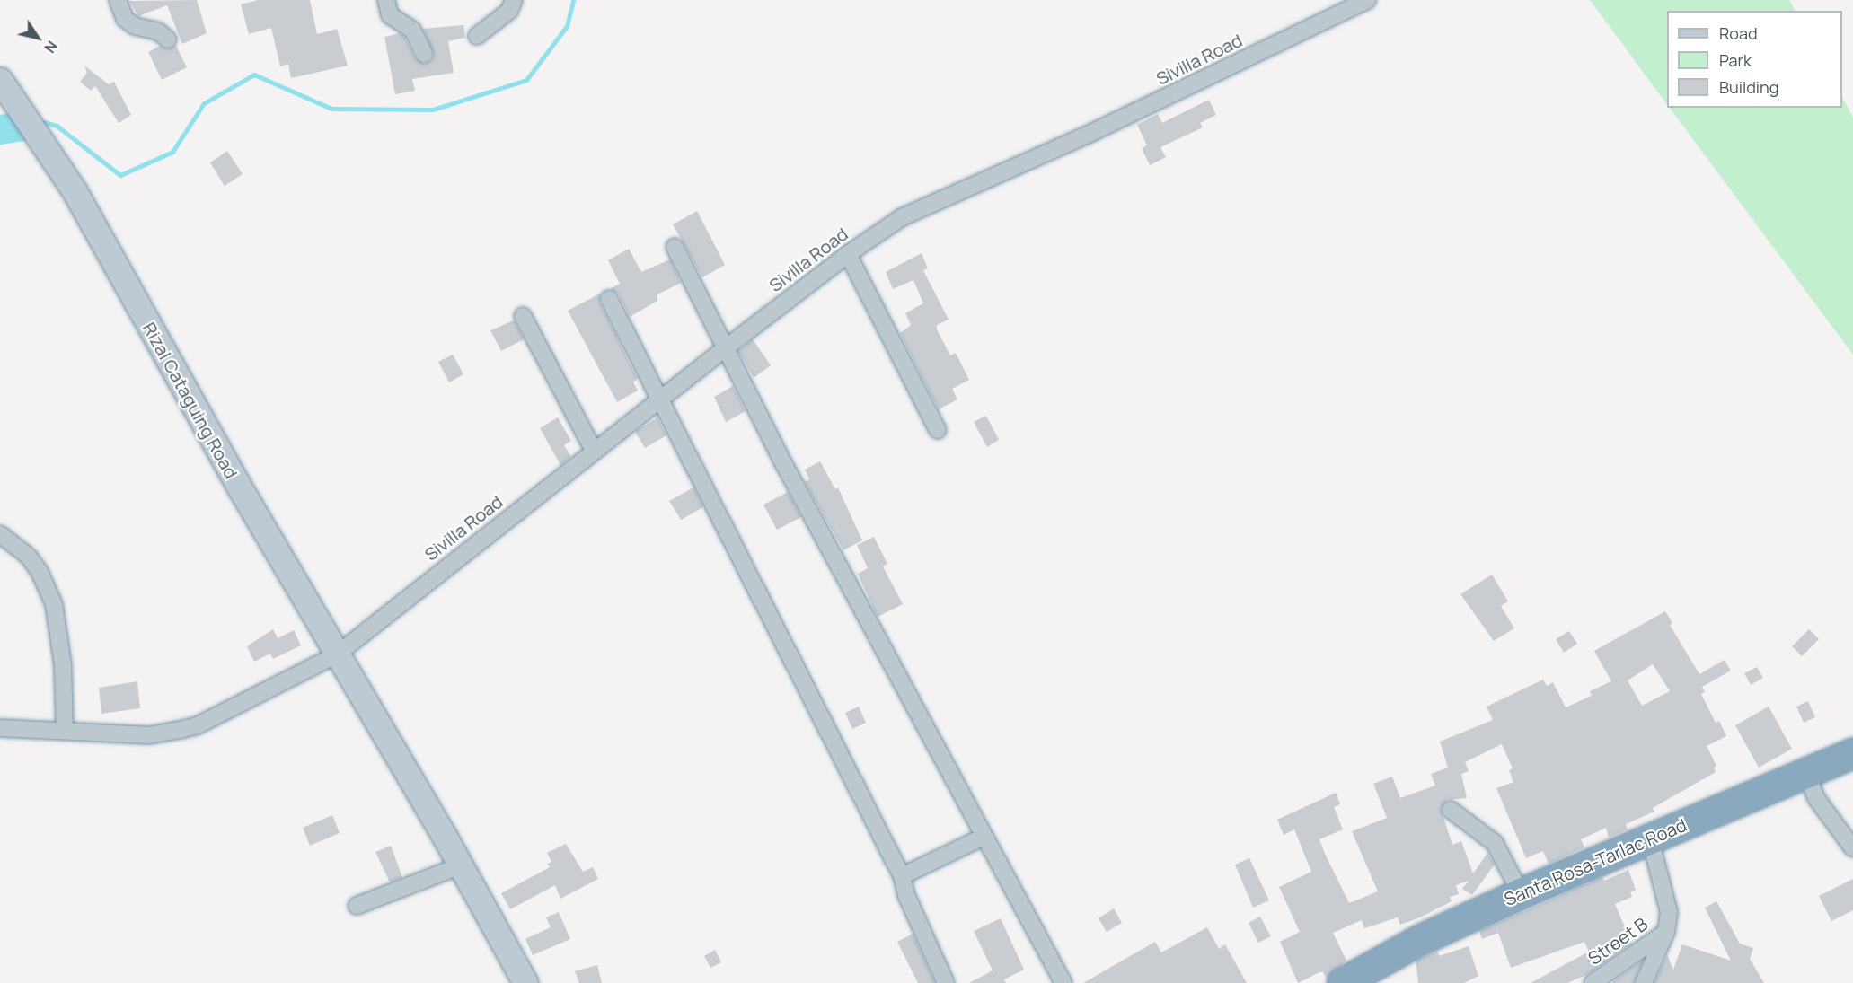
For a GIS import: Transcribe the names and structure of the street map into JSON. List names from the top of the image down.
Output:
{
  "streets": {
    "highway": ["Santa Rosa-Tarlac Road"],
    "street": ["Sivilla Road", "Rizal Cataguing Road", "Street B"]
  },
  "crossings": [
    ["Sivilla Road", "Rizal Cataguing Road"]
  ],
  "legend": ["Road", "Park", "Building"],
  "north": "bottom right"
}
